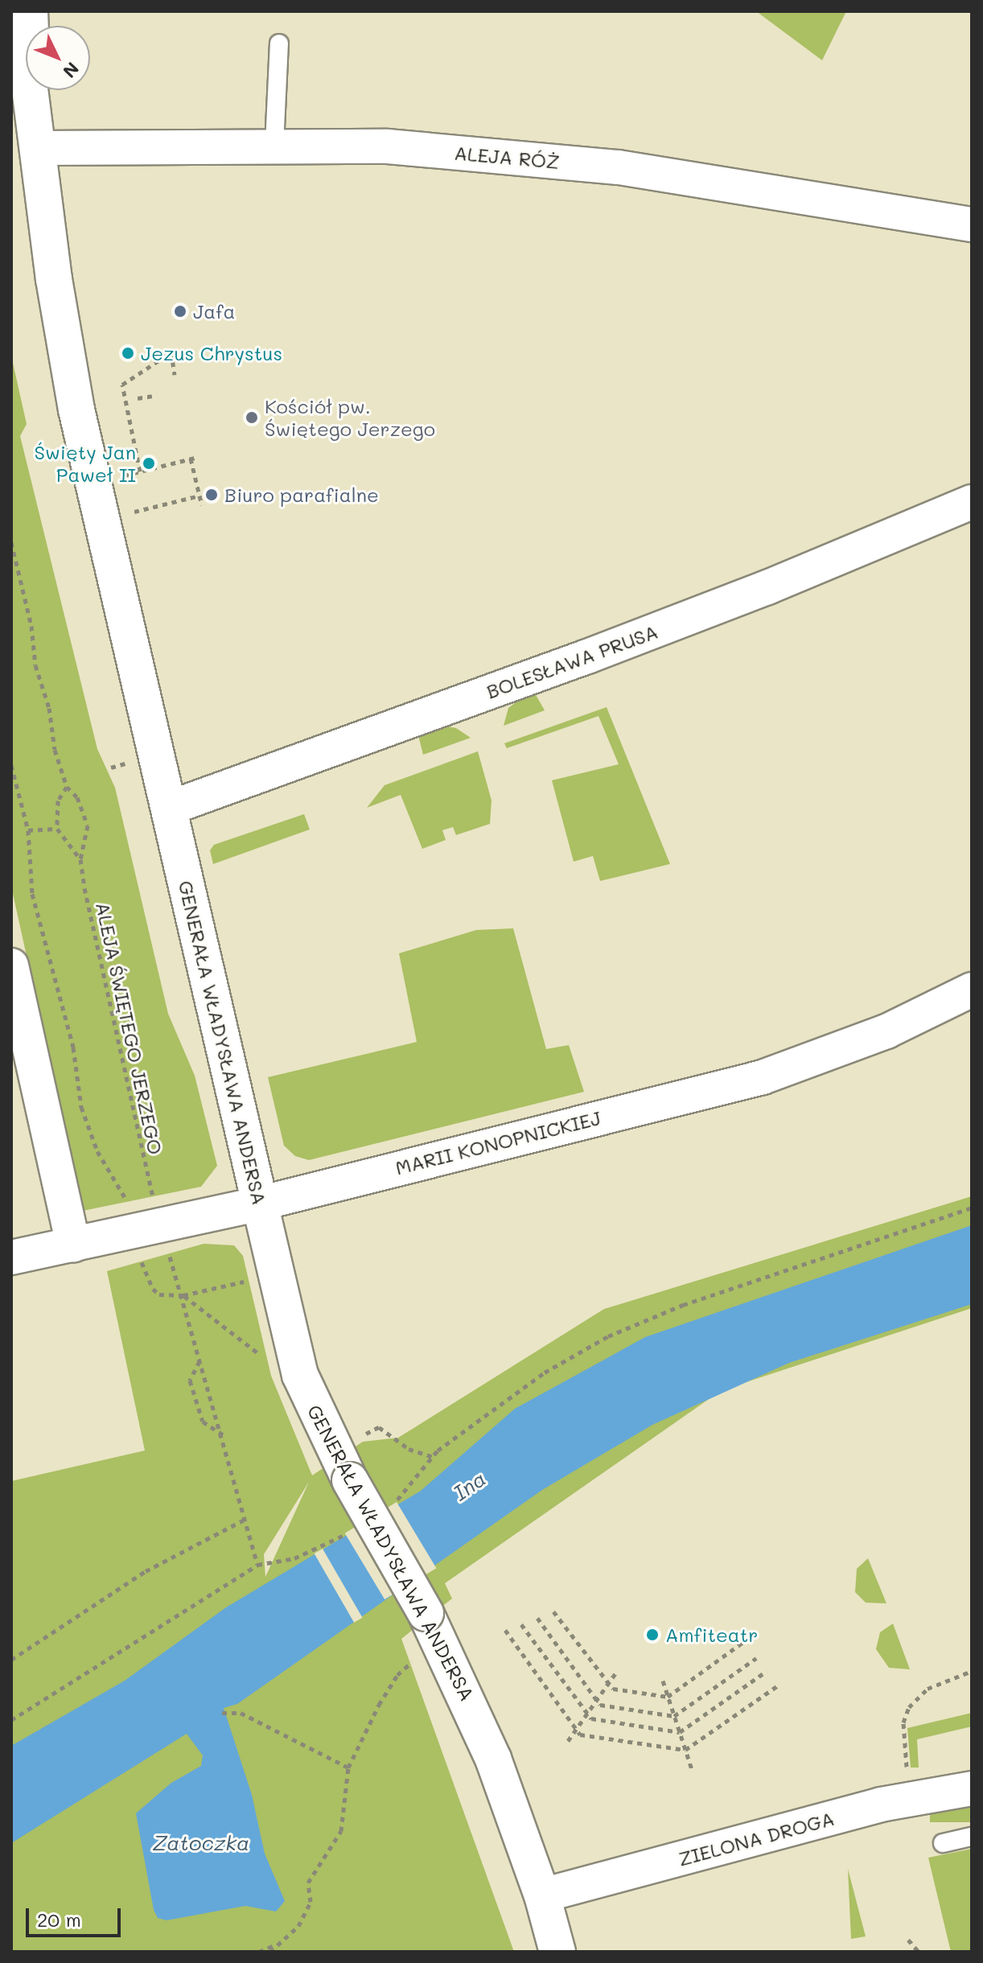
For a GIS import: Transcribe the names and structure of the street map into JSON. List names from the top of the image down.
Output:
{
  "streets": {
    "street": [
      "ALEJA RÓŻ",
      "BOLESŁAWA PRUSA",
      "GENERAŁA WŁADYSŁAWA ANDERSA",
      "MARII KONOPNICKIEJ",
      "ZIELONA DROGA"
    ],
    "path": ["ALEJA ŚWIĘTEGO JERZEGO"]
  },
  "crossings": [
    ["ALEJA RÓŻ", "GENERAŁA WŁADYSŁAWA ANDERSA"],
    ["BOLESŁAWA PRUSA", "GENERAŁA WŁADYSŁAWA ANDERSA"],
    ["GENERAŁA WŁADYSŁAWA ANDERSA", "MARII KONOPNICKIEJ"],
    ["GENERAŁA WŁADYSŁAWA ANDERSA", "ZIELONA DROGA"]
  ],
  "water": ["Ina", "Zatoczka"],
  "places": [
    "Jafa",
    "Jezus Chrystus",
    "Kościół pw. Świętego Jerzego",
    "Święty Jan Paweł II",
    "Biuro parafialne",
    "Amfiteatr"
  ],
  "scale_bar": "20 m",
  "north": "bottom right"
}
